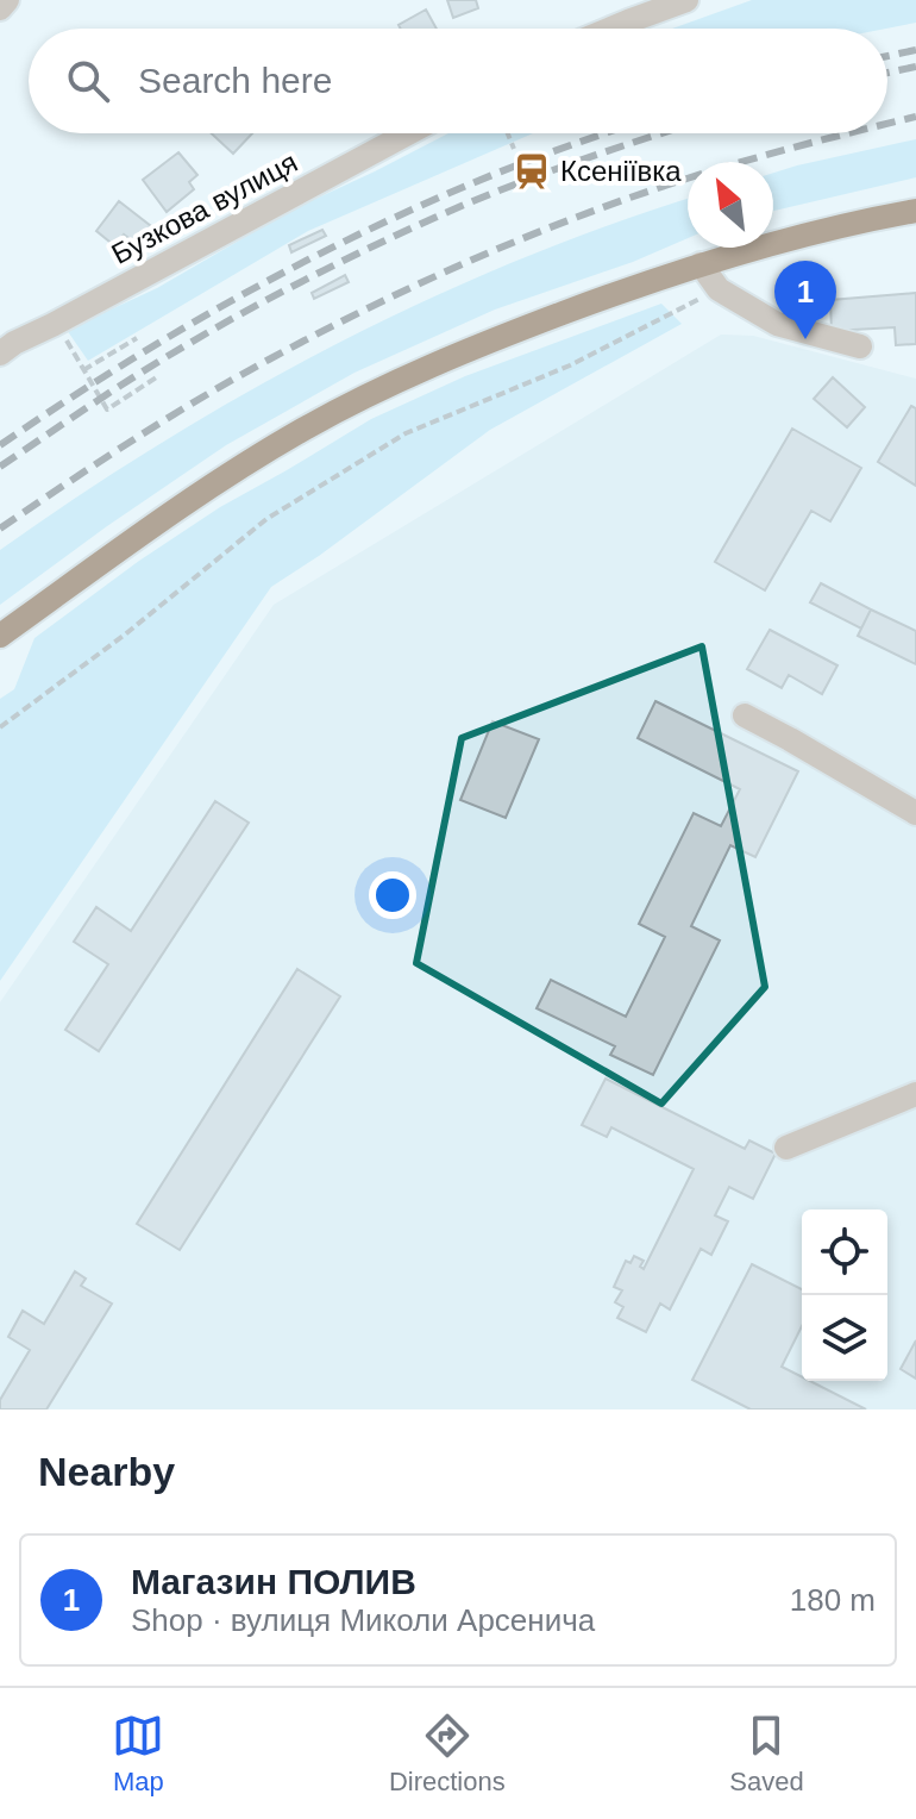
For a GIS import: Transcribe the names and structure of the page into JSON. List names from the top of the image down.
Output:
{
  "streets": {
    "street": ["Бузкова вулиця"]
  },
  "places": {
    "station": ["Ксеніївка"]
  },
  "north": "top left",
  "page": {
    "search": "Search here",
    "pins": "1",
    "heading": "Nearby",
    "list": [
      {
        "mark": "1",
        "name": "Магазин ПОЛИВ",
        "note": "Shop · вулиця Миколи Арсенича",
        "value": "180 m"
      }
    ],
    "nav": ["Map", "Directions", "Saved"]
  }
}
